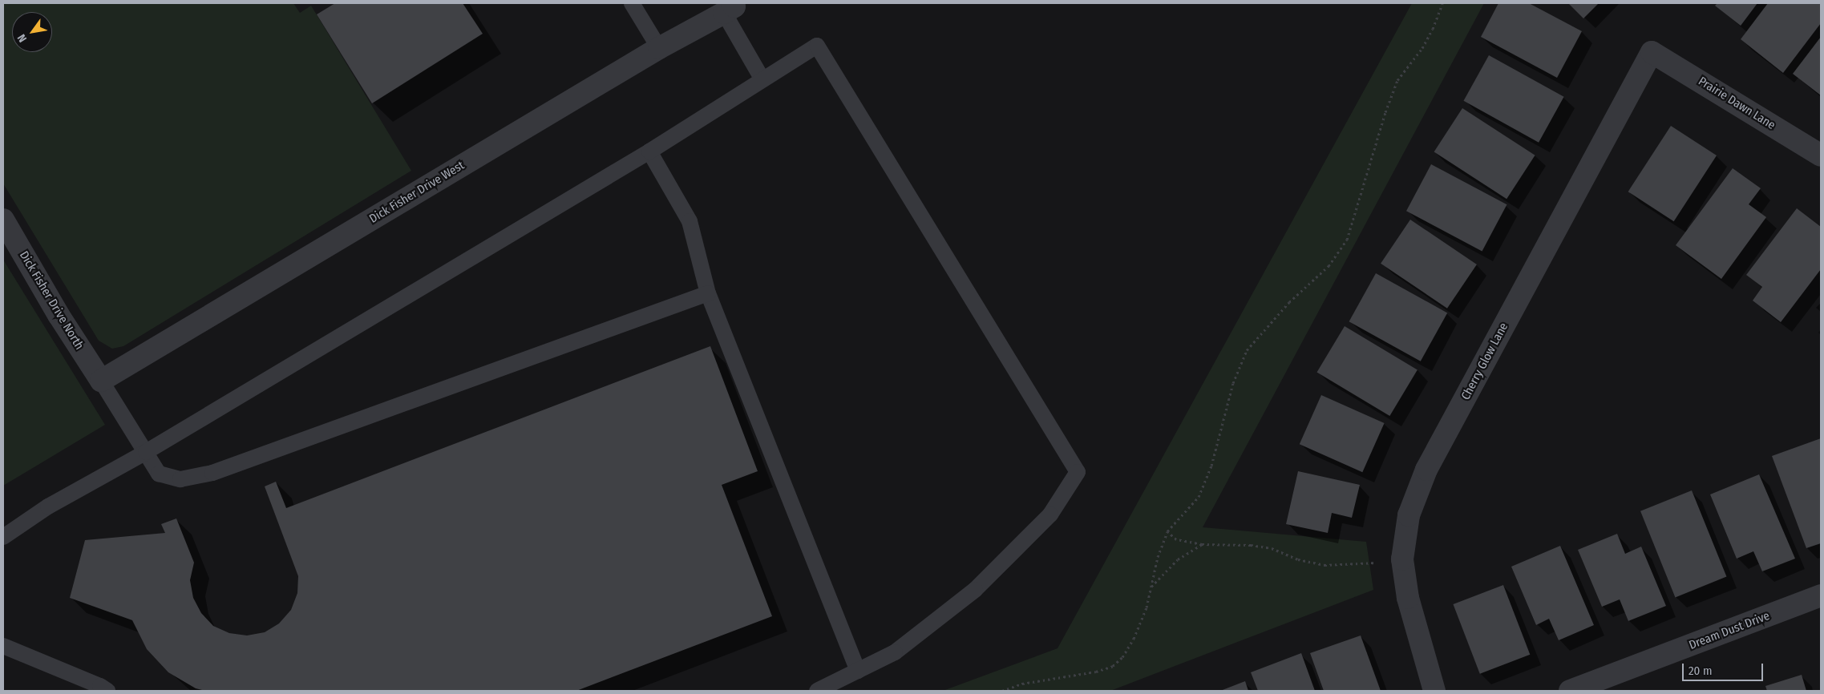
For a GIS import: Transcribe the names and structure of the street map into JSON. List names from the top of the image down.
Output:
{
  "streets": {
    "street": [
      "Prairie Dawn Lane",
      "Dick Fisher Drive West",
      "Dick Fisher Drive North",
      "Cherry Glow Lane",
      "Dream Dust Drive"
    ]
  },
  "crossings": [
    ["Prairie Dawn Lane", "Cherry Glow Lane"],
    ["Dick Fisher Drive West", "Dick Fisher Drive North"]
  ],
  "scale_bar": "20 m",
  "north": "bottom left"
}
